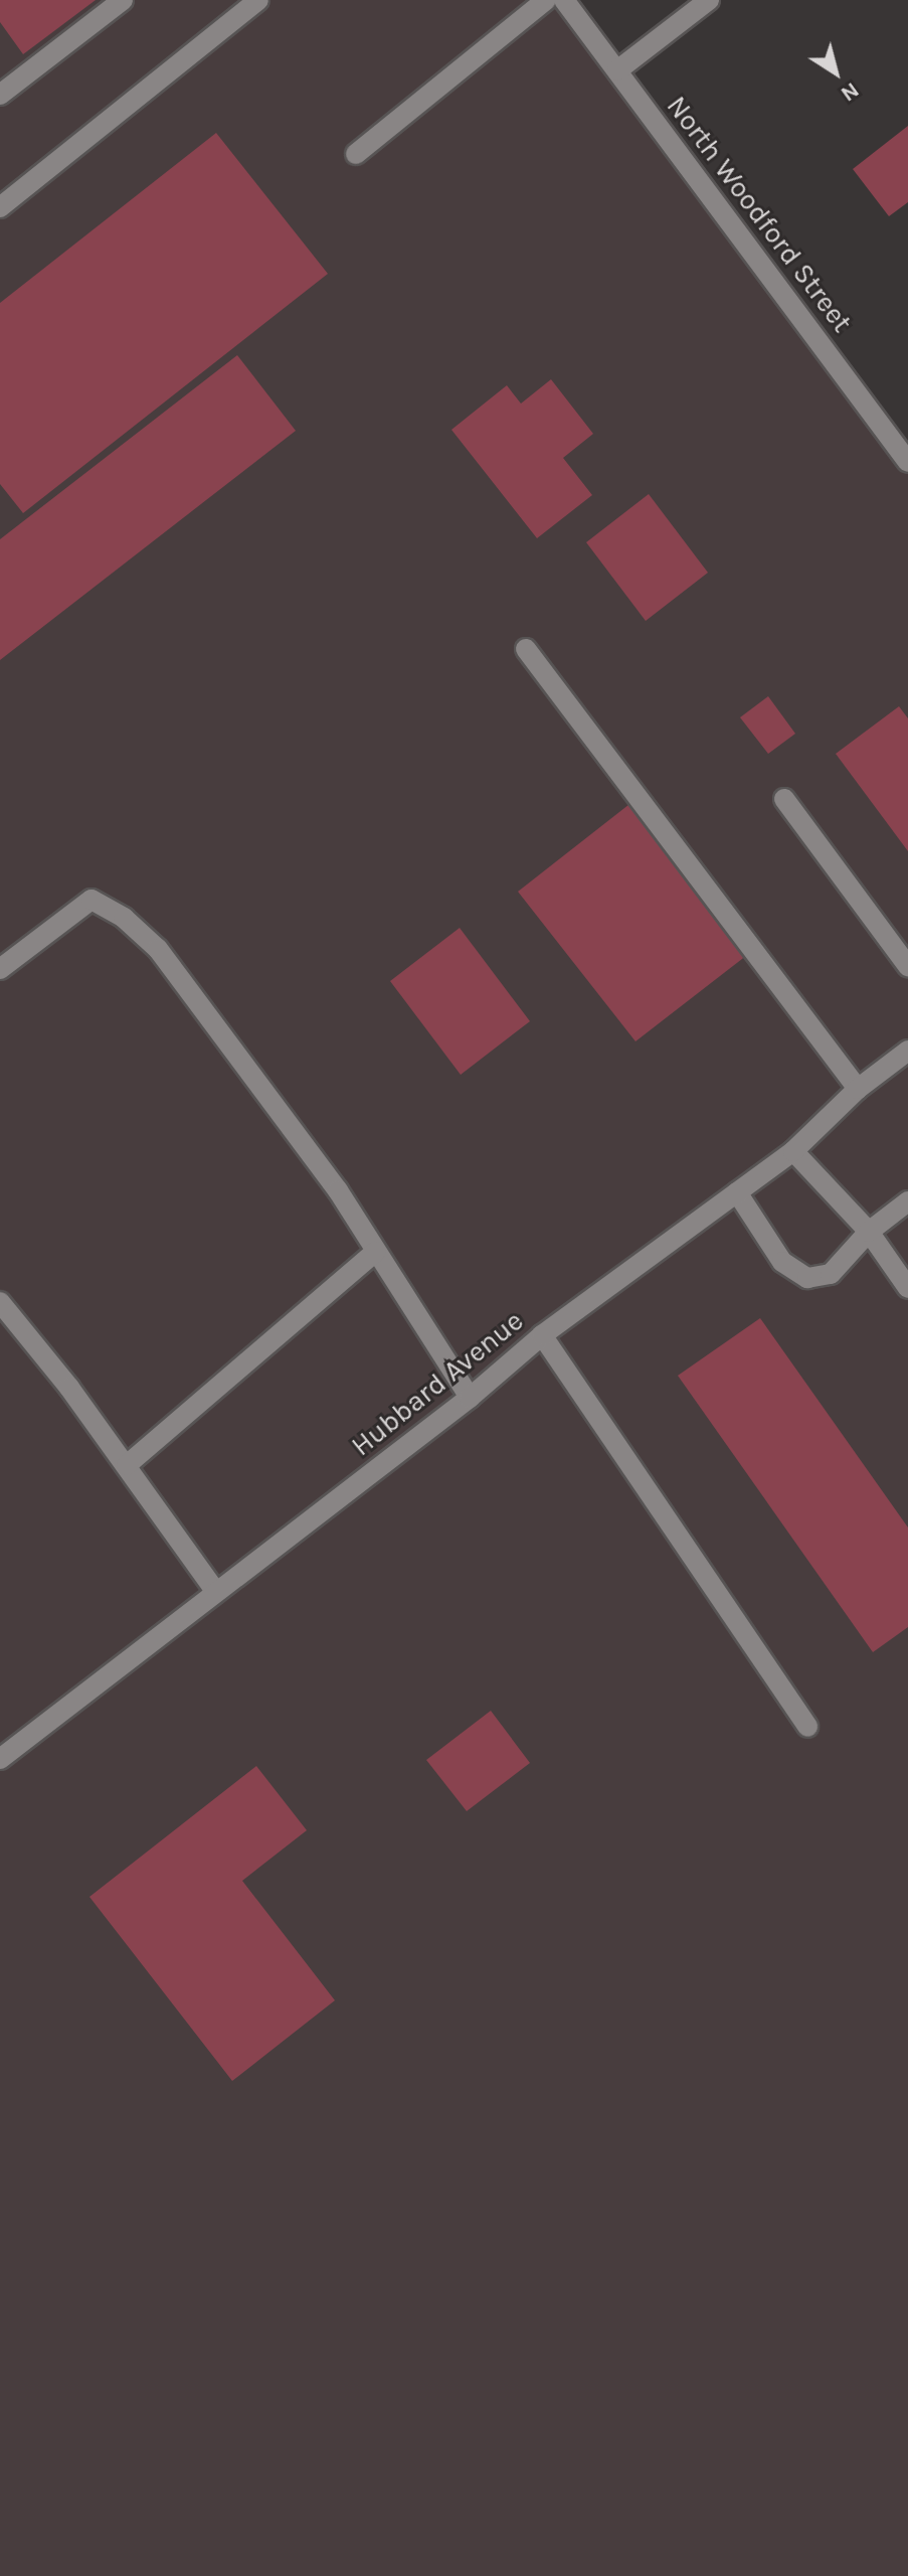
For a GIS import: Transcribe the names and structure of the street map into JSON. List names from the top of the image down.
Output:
{
  "streets": {
    "street": ["North Woodford Street", "Hubbard Avenue"]
  },
  "north": "bottom right"
}
